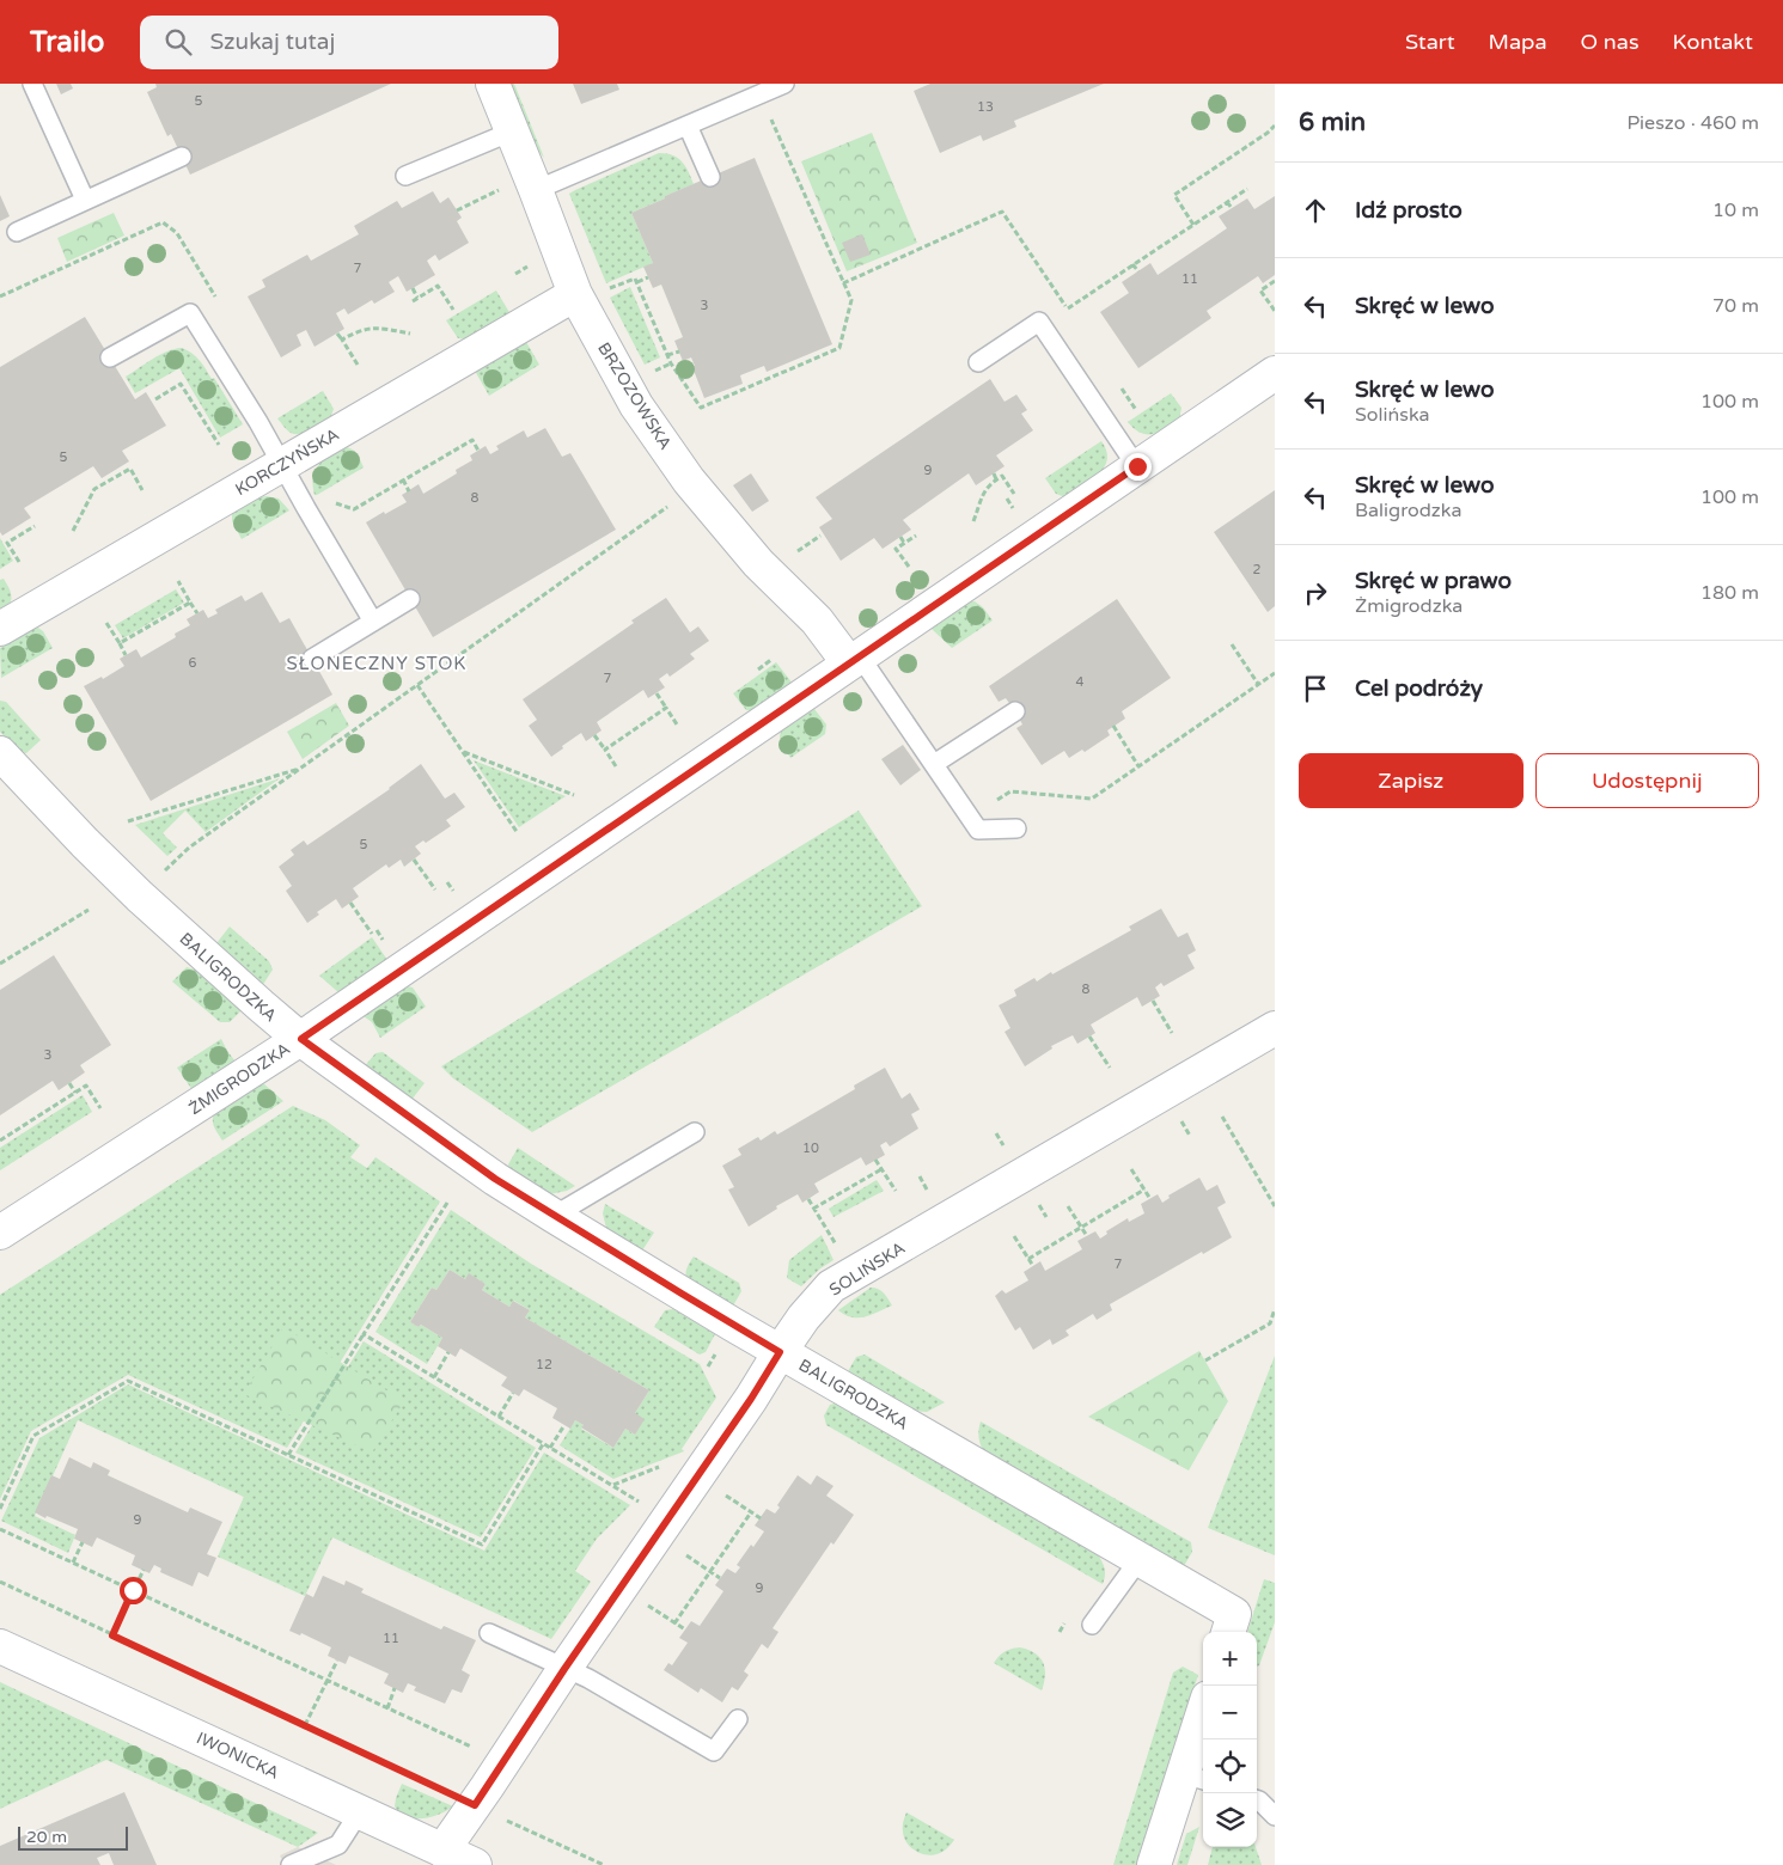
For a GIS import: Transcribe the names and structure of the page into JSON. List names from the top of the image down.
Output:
{
  "streets": {
    "street": [
      "BRZOZOWSKA",
      "KORCZYŃSKA",
      "BALIGRODZKA",
      "ŻMIGRODZKA",
      "SOLIŃSKA",
      "IWONICKA"
    ]
  },
  "crossings": [
    ["BRZOZOWSKA", "KORCZYŃSKA"],
    ["BRZOZOWSKA", "ŻMIGRODZKA"],
    ["BALIGRODZKA", "ŻMIGRODZKA"],
    ["BALIGRODZKA", "SOLIŃSKA"],
    ["SOLIŃSKA", "IWONICKA"]
  ],
  "districts": ["SŁONECZNY STOK"],
  "house_numbers": [
    "5",
    "13",
    "7",
    "11",
    "3",
    "5",
    "9",
    "8",
    "2",
    "6",
    "7",
    "4",
    "5",
    "8",
    "3",
    "10",
    "7",
    "12",
    "9",
    "9",
    "11"
  ],
  "scale_bar": "20 m",
  "page": {
    "header": "Trailo",
    "search": "Szukaj tutaj",
    "nav": [
      "Start",
      "Mapa",
      "O nas",
      "Kontakt"
    ],
    "heading": ["6 min", "Pieszo · 460 m"],
    "list": [
      ["Idź prosto", "10 m"],
      ["Skręć w lewo", "70 m"],
      ["Skręć w lewo", "Solińska", "100 m"],
      ["Skręć w lewo", "Baligrodzka", "100 m"],
      ["Skręć w prawo", "Żmigrodzka", "180 m"],
      "Cel podróży"
    ],
    "buttons": ["Zapisz", "Udostępnij"],
    "map_buttons": ["+", "−"],
    "scale": "20 m"
  }
}
